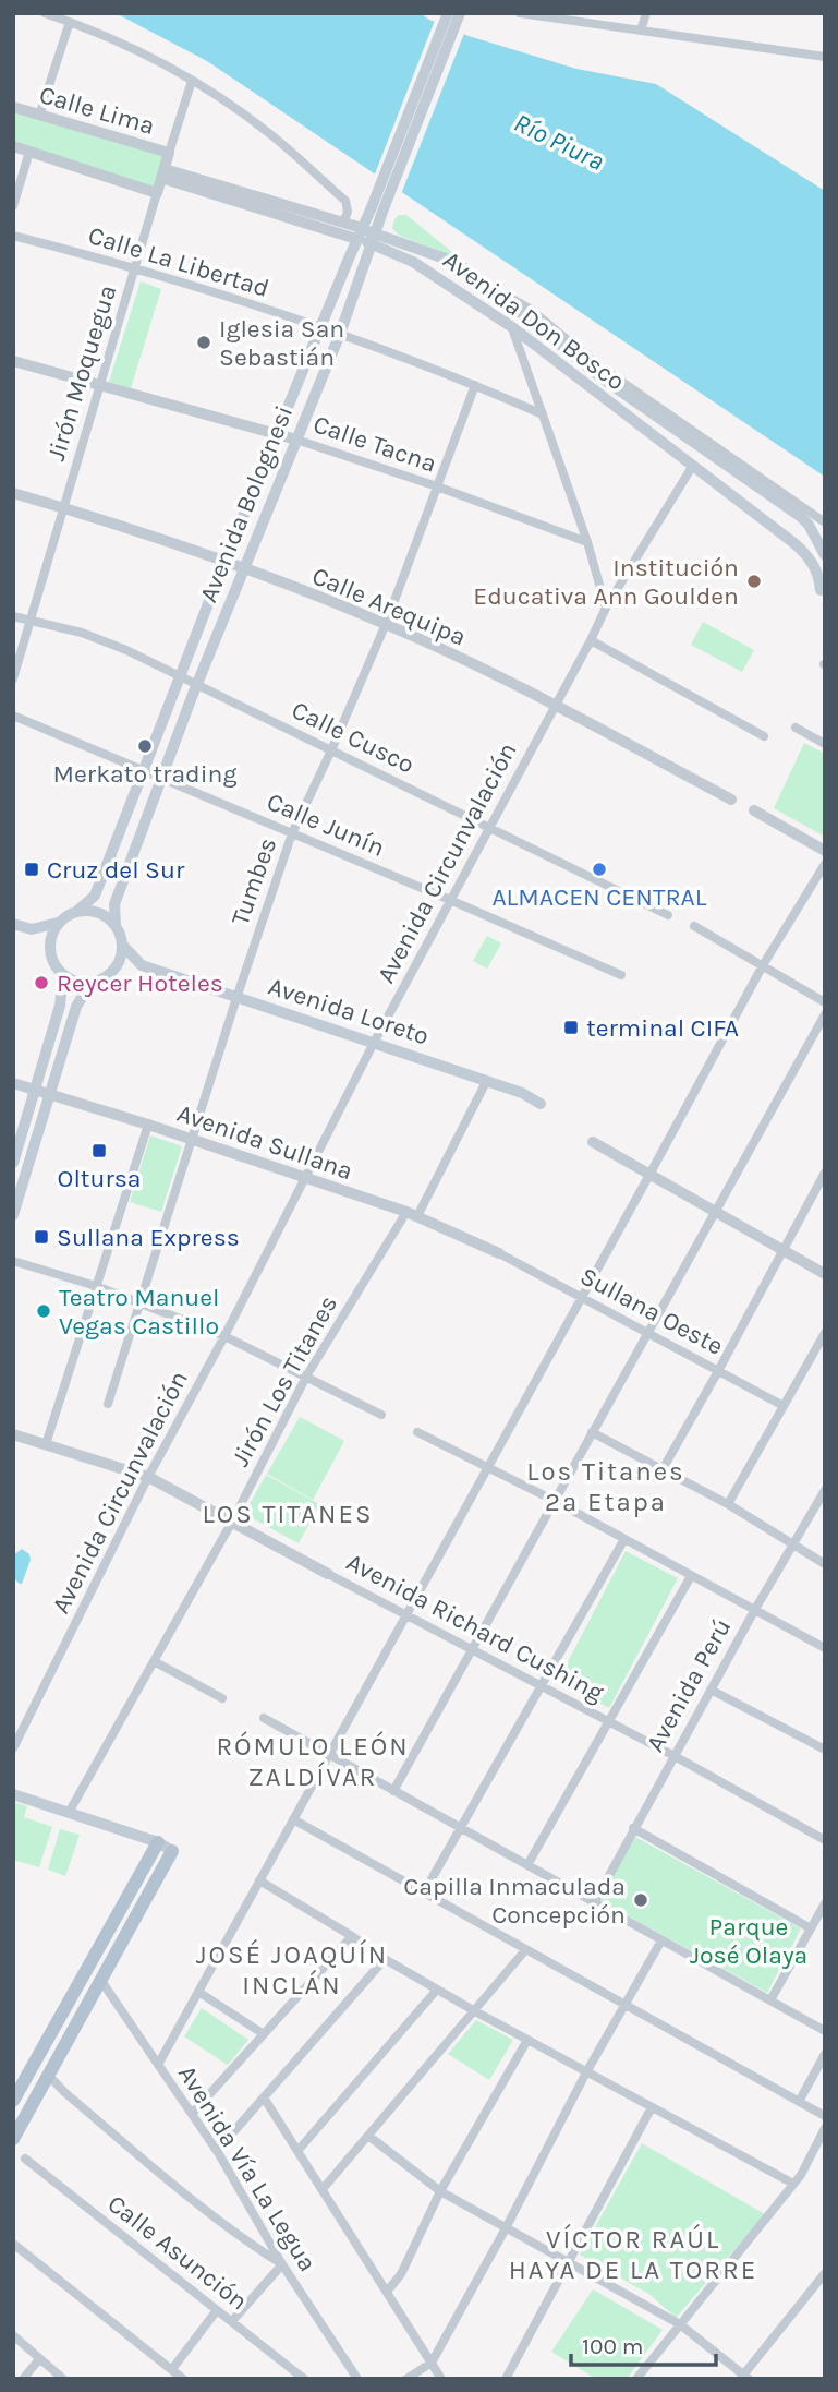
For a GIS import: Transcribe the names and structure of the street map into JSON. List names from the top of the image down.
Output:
{
  "streets": {
    "main road": ["Avenida Don Bosco", "Avenida Bolognesi", "Avenida Loreto"],
    "street": [
      "Calle Lima",
      "Calle La Libertad",
      "Jirón Moquegua",
      "Calle Tacna",
      "Calle Arequipa",
      "Calle Cusco",
      "Calle Junín",
      "Avenida Circunvalación",
      "Tumbes",
      "Avenida Sullana",
      "Sullana Oeste",
      "Jirón Los Titanes",
      "Avenida Richard Cushing",
      "Avenida Perú",
      "Avenida Vía La Legua",
      "Calle Asunción"
    ]
  },
  "crossings": [
    ["Calle Lima", "Jirón Moquegua"],
    ["Calle La Libertad", "Jirón Moquegua"],
    ["Calle La Libertad", "Avenida Bolognesi"],
    ["Calle La Libertad", "Tumbes"],
    ["Avenida Don Bosco", "Jirón Moquegua"],
    ["Avenida Don Bosco", "Avenida Bolognesi"],
    ["Avenida Don Bosco", "Avenida Circunvalación"],
    ["Jirón Moquegua", "Calle Tacna"],
    ["Jirón Moquegua", "Calle Arequipa"],
    ["Jirón Moquegua", "Calle Cusco"],
    ["Calle Tacna", "Avenida Bolognesi"],
    ["Calle Tacna", "Tumbes"],
    ["Avenida Bolognesi", "Calle Arequipa"],
    ["Avenida Bolognesi", "Calle Cusco"],
    ["Avenida Bolognesi", "Calle Junín"],
    ["Avenida Bolognesi", "Avenida Loreto"],
    ["Calle Arequipa", "Avenida Circunvalación"],
    ["Calle Arequipa", "Tumbes"],
    ["Calle Cusco", "Avenida Circunvalación"],
    ["Calle Cusco", "Tumbes"],
    ["Calle Junín", "Avenida Circunvalación"],
    ["Calle Junín", "Tumbes"],
    ["Avenida Circunvalación", "Avenida Loreto"],
    ["Avenida Circunvalación", "Avenida Sullana"],
    ["Avenida Circunvalación", "Avenida Richard Cushing"],
    ["Tumbes", "Avenida Loreto"],
    ["Tumbes", "Avenida Sullana"],
    ["Avenida Sullana", "Sullana Oeste"],
    ["Avenida Sullana", "Jirón Los Titanes"],
    ["Jirón Los Titanes", "Avenida Richard Cushing"],
    ["Avenida Richard Cushing", "Avenida Perú"]
  ],
  "districts": [
    "Los Titanes 2ª Etapa",
    "LOS TITANES",
    "RÓMULO LEÓN ZALDÍVAR",
    "JOSÉ JOAQUÍN INCLÁN",
    "VÍCTOR RAÚL HAYA DE LA TORRE"
  ],
  "water": ["Río Piura"],
  "parks": ["Parque José Olaya"],
  "places": {
    "other": [
      "Iglesia San Sebastián",
      "Institución Educativa Ann Goulden",
      "Merkato trading",
      "ALMACEN CENTRAL",
      "Reycer Hoteles",
      "Teatro Manuel Vegas Castillo",
      "Capilla Inmaculada Concepción"
    ],
    "transit": [
      "Cruz del Sur",
      "terminal CIFA",
      "Oltursa",
      "Sullana Express"
    ]
  },
  "scale_bar": "100 m"
}
